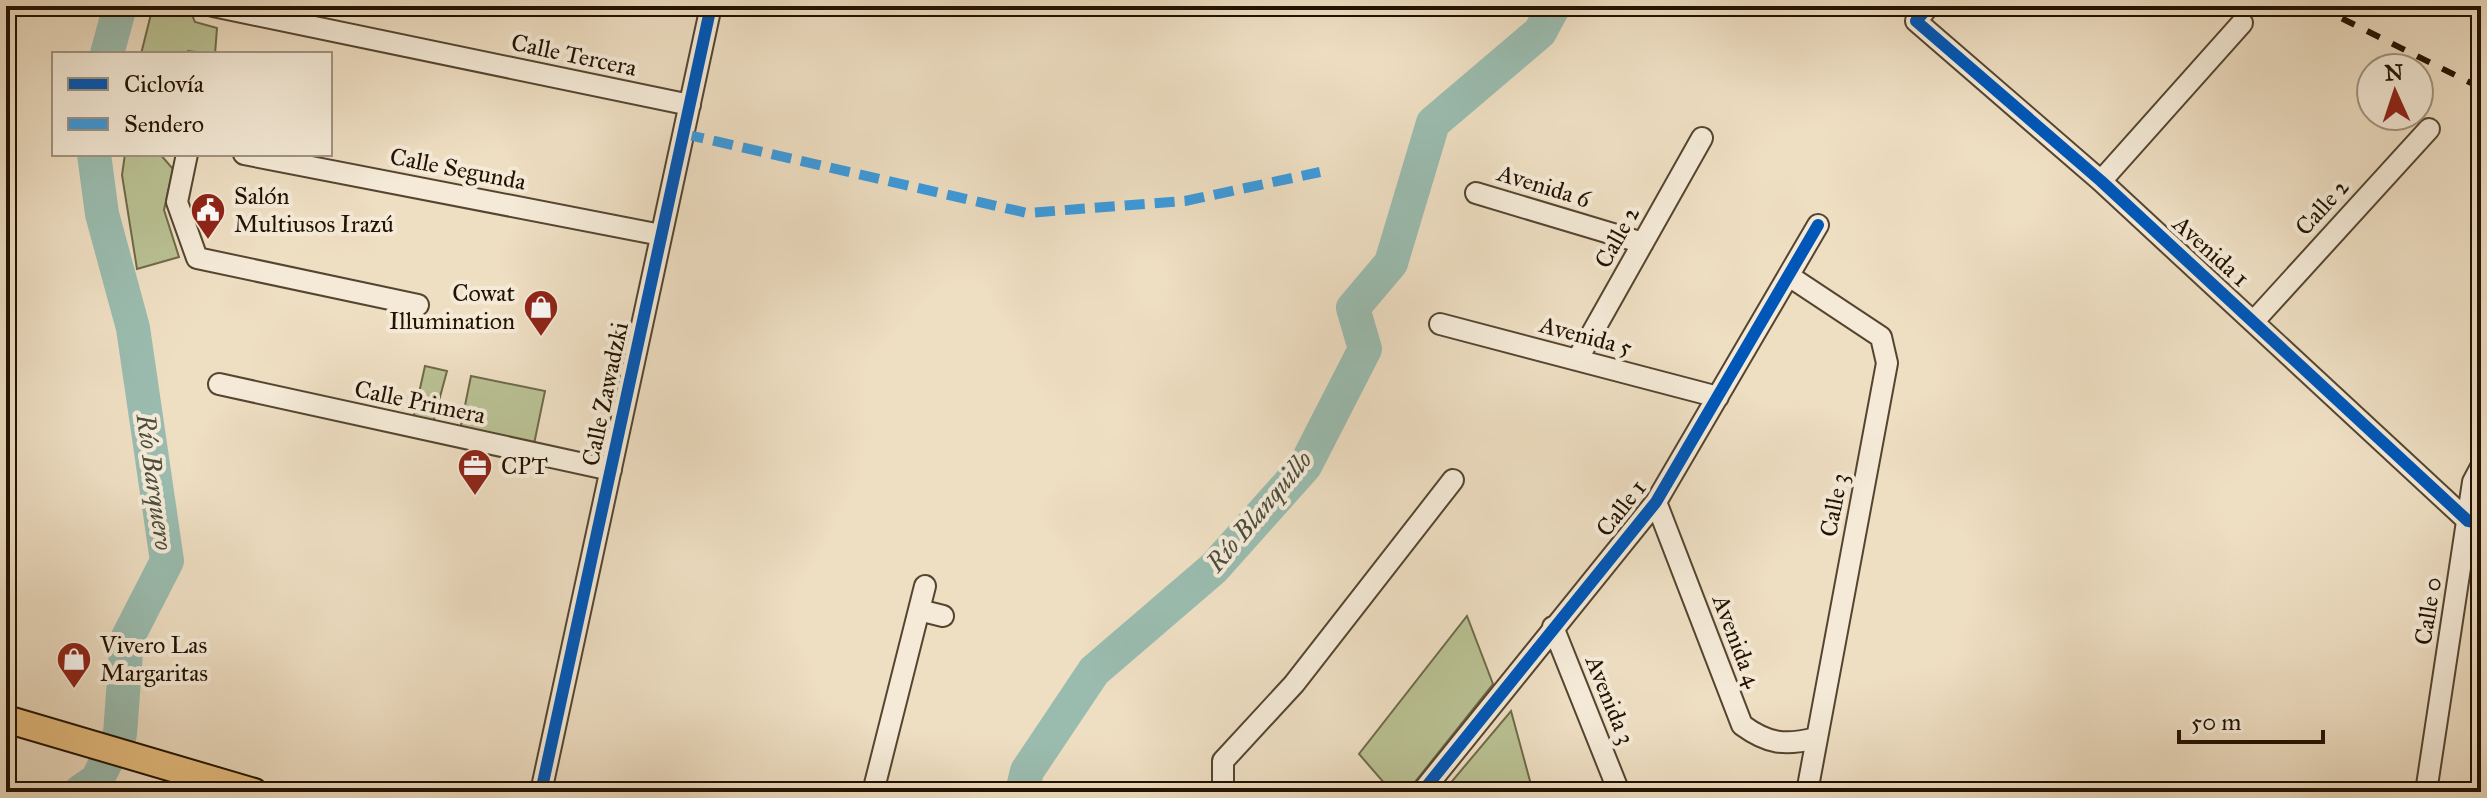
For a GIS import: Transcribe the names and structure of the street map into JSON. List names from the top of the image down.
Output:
{
  "streets": {
    "street": [
      "Calle Tercera",
      "Calle Segunda",
      "Avenida 6",
      "Calle 2",
      "Avenida 1",
      "Avenida 5",
      "Calle Zawadzki",
      "Calle Primera",
      "Calle 3",
      "Calle 1",
      "Calle 0",
      "Avenida 4",
      "Avenida 3"
    ]
  },
  "crossings": [
    ["Calle Tercera", "Calle Zawadzki"],
    ["Calle Segunda", "Calle Zawadzki"],
    ["Avenida 6", "Calle 2"],
    ["Calle 2", "Avenida 1"],
    ["Calle 2", "Avenida 5"],
    ["Avenida 1", "Calle 0"],
    ["Avenida 5", "Calle 1"],
    ["Calle Zawadzki", "Calle Primera"],
    ["Calle 3", "Calle 1"],
    ["Calle 3", "Avenida 4"],
    ["Calle 1", "Avenida 4"],
    ["Calle 1", "Avenida 3"]
  ],
  "water": ["Río Barquero", "Río Blanquillo"],
  "places": {
    "public building": ["Salón Multiusos Irazú"],
    "shop": ["Cowat Illumination", "Vivero Las Margaritas"],
    "office": ["CPT"]
  },
  "legend": ["Ciclovía", "Sendero"],
  "scale_bar": "50 m",
  "north": "top"
}
